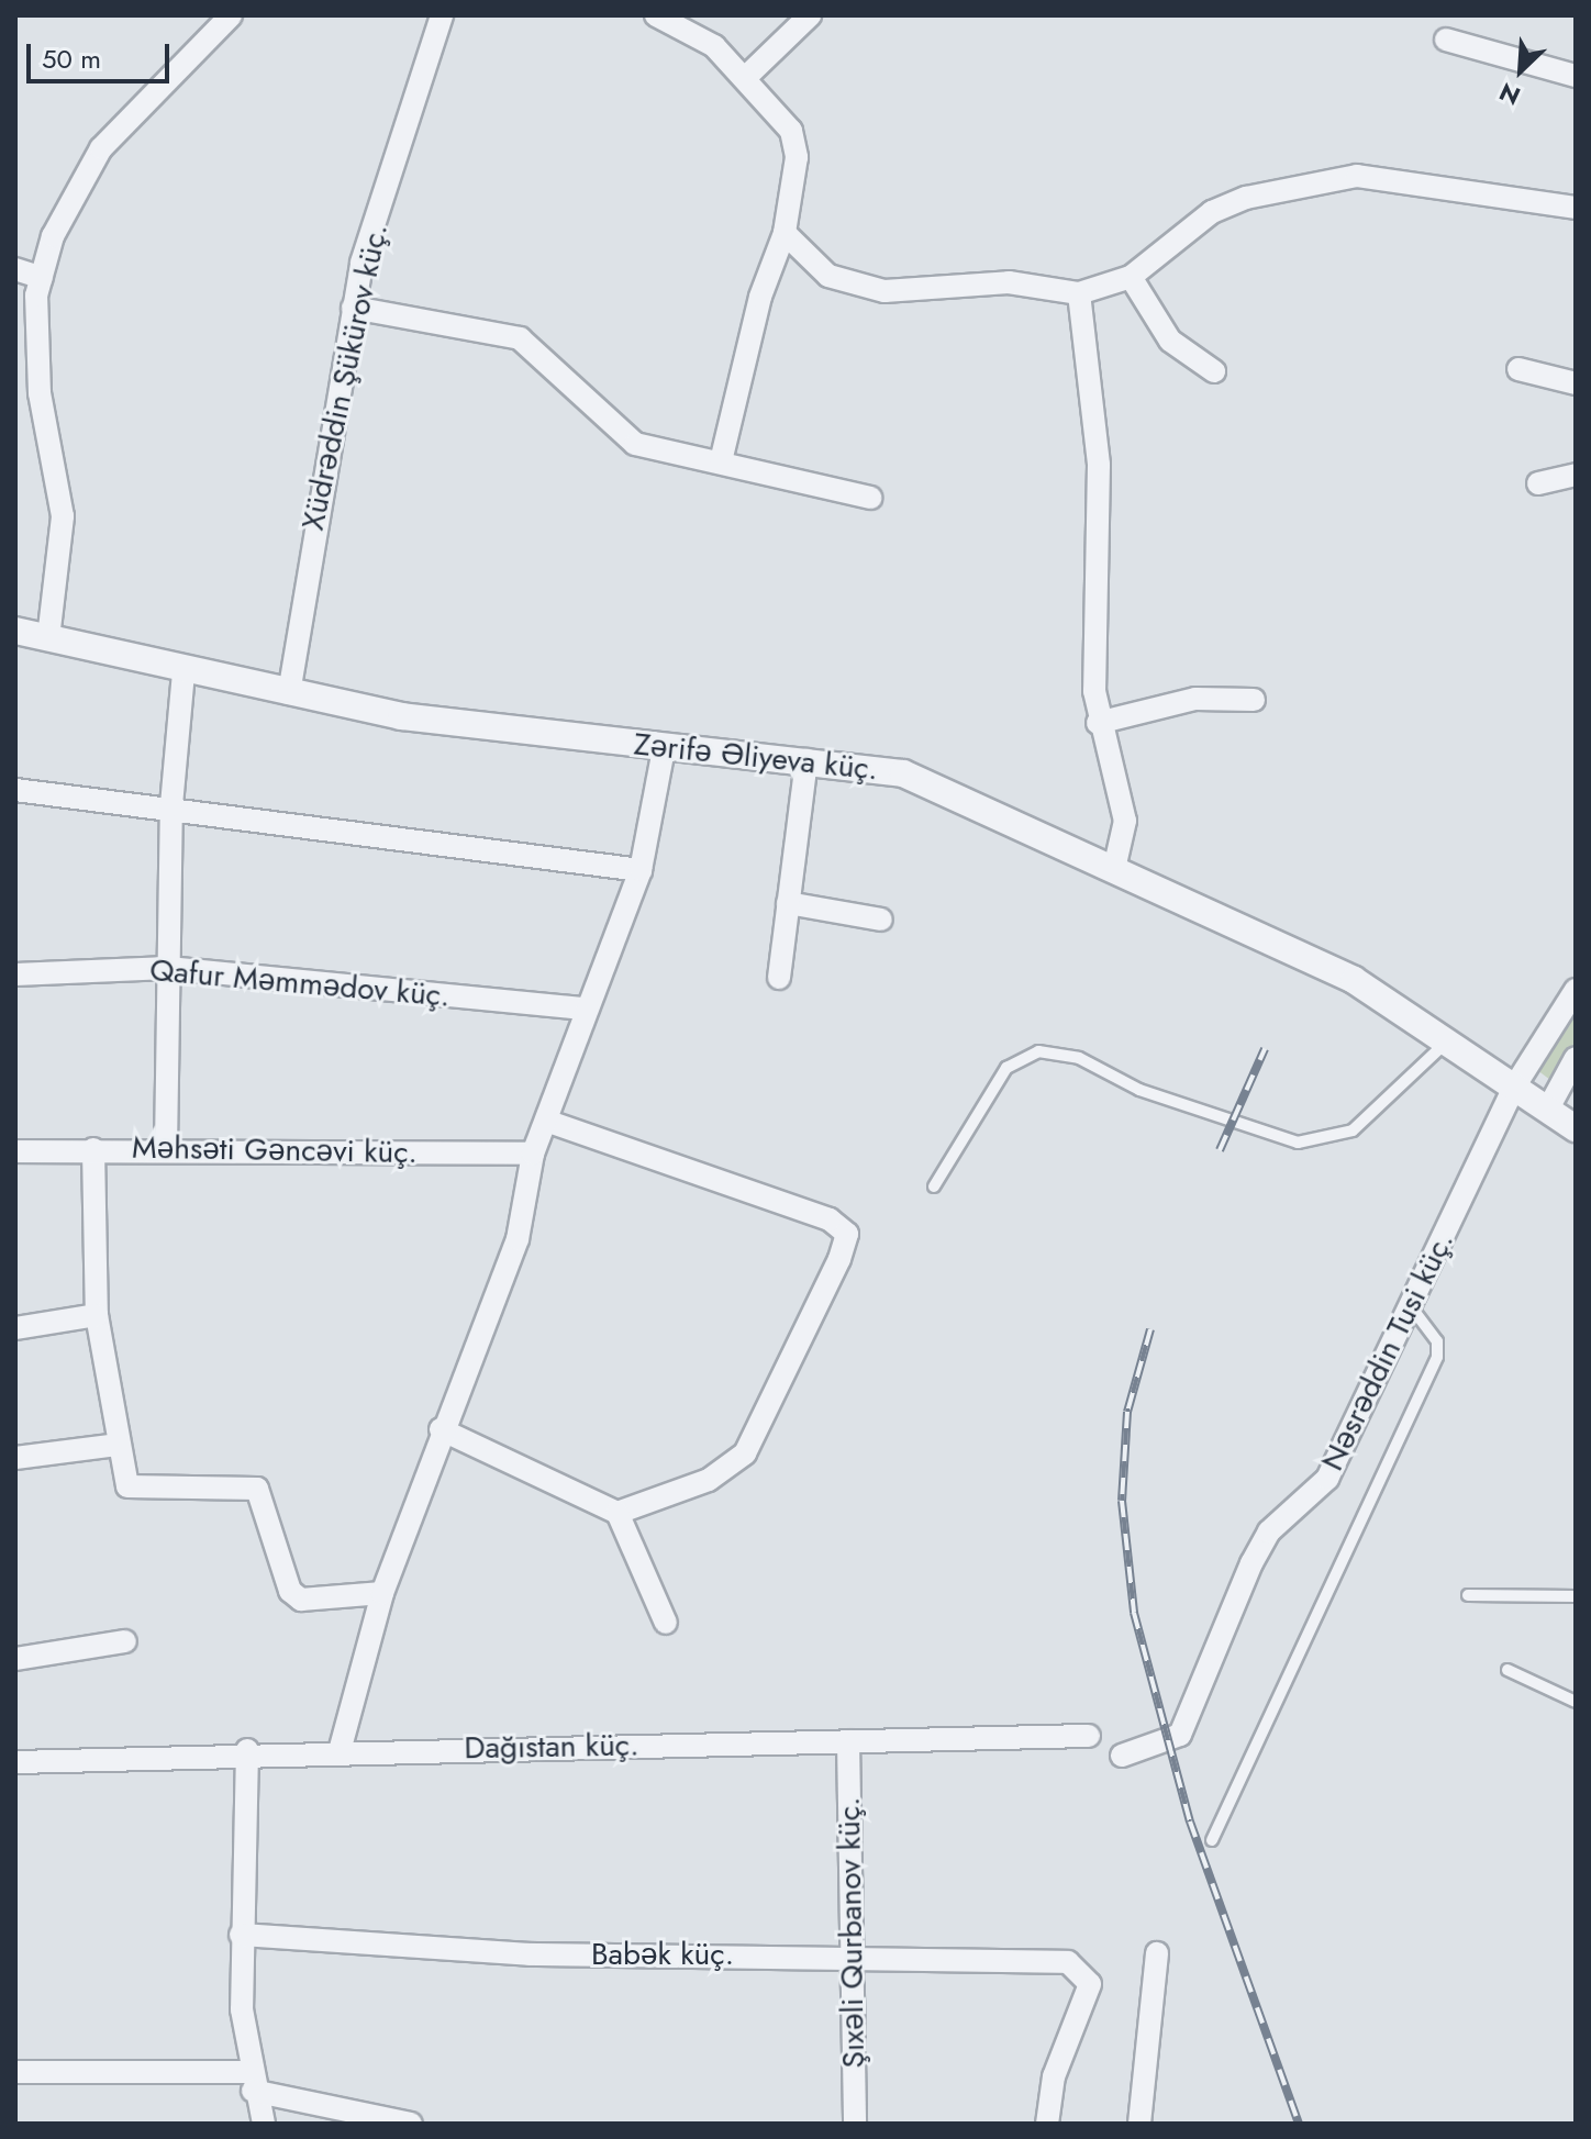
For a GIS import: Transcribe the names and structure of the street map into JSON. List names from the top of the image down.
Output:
{
  "streets": {
    "street": [
      "Xüdrəddin Şükürov küç.",
      "Zərifə Əliyeva küç.",
      "Qafur Məmmədov küç.",
      "Məhsəti Gəncəvi küç.",
      "Nəsrəddin Tusi küç.",
      "Dağıstan küç.",
      "Şıxəli Qurbanov küç.",
      "Babək küç."
    ]
  },
  "crossings": [
    ["Xüdrəddin Şükürov küç.", "Zərifə Əliyeva küç."],
    ["Zərifə Əliyeva küç.", "Nəsrəddin Tusi küç."],
    ["Dağıstan küç.", "Şıxəli Qurbanov küç."],
    ["Şıxəli Qurbanov küç.", "Babək küç."]
  ],
  "scale_bar": "50 m",
  "north": "bottom left"
}
